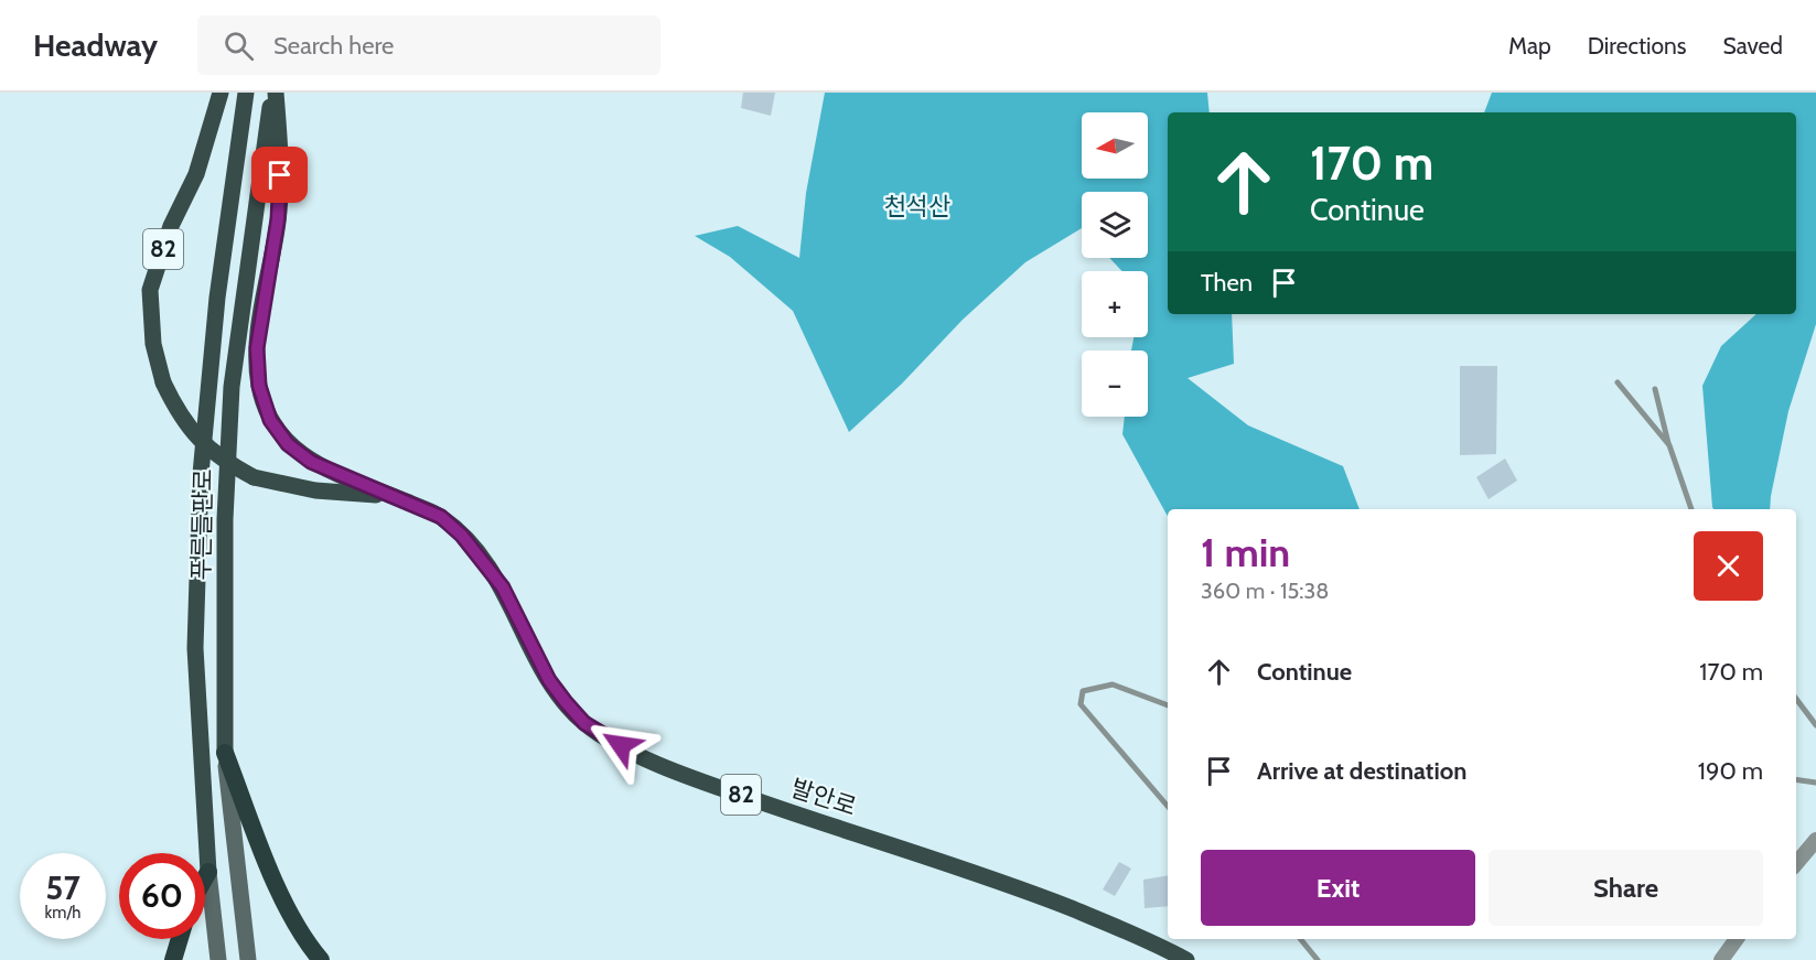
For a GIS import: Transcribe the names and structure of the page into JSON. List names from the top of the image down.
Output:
{
  "streets": {
    "main road": ["82", "푸른들판로", "발안로"]
  },
  "crossings": [
    ["82", "푸른들판로"],
    ["82", "발안로"]
  ],
  "parks": ["천석산"],
  "north": "left",
  "page": {
    "header": "Headway",
    "search": "Search here",
    "nav": ["Map", "Directions", "Saved"],
    "map_buttons": ["+", "−"],
    "turn": ["170 m", "Continue"],
    "then": "Then",
    "heading": ["1 min", "360 m · 15:38"],
    "list": [
      {
        "name": "Continue",
        "value": "170 m"
      },
      {
        "name": "Arrive at destination",
        "value": "190 m"
      }
    ],
    "buttons": ["Exit", "Share"],
    "speed": "57 km/h",
    "limit": "60"
  }
}
